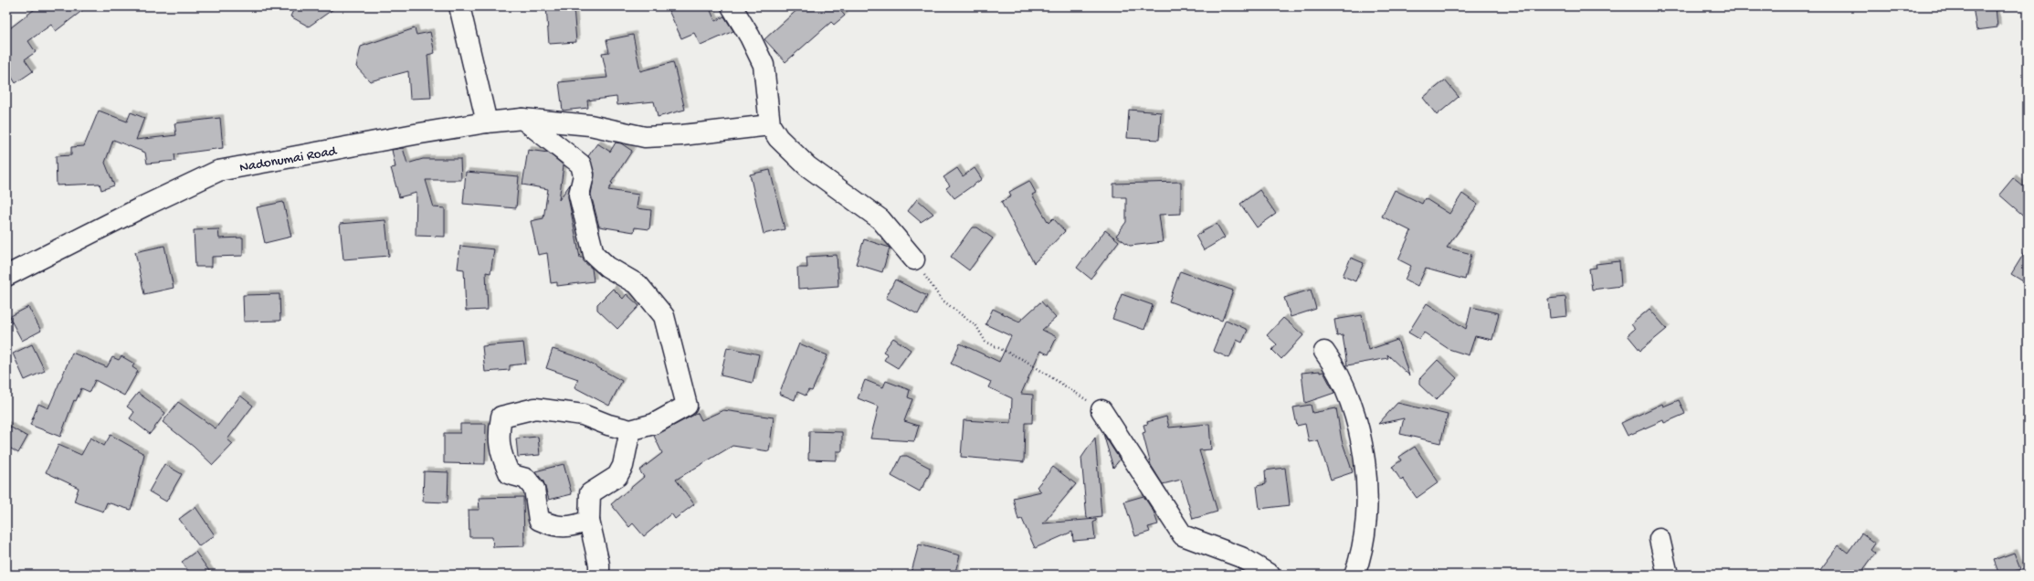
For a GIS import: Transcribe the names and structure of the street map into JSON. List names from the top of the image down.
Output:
{
  "streets": {
    "street": ["Nadonumai Road"]
  }
}
